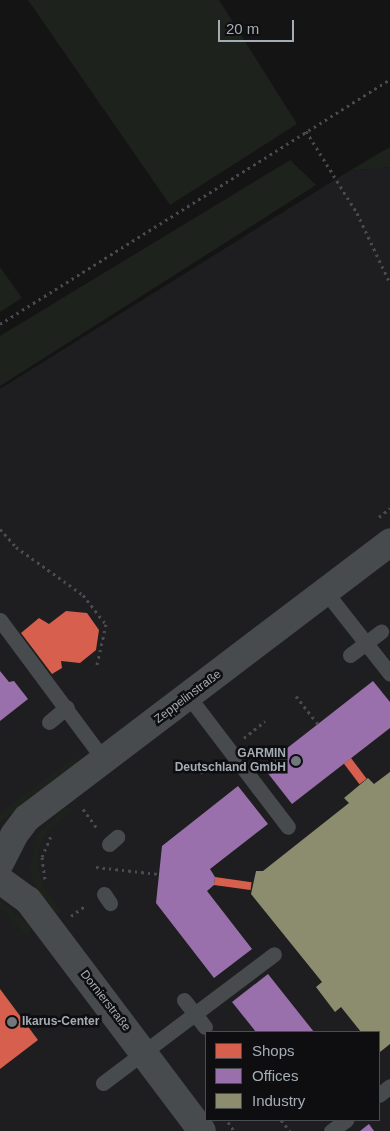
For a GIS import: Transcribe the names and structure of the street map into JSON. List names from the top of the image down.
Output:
{
  "streets": {
    "street": ["Zeppelinstraße", "Dornierstraße"]
  },
  "places": ["GARMIN Deutschland GmbH", "Ikarus-Center"],
  "legend": ["Shops", "Offices", "Industry"],
  "scale_bar": "20 m"
}
